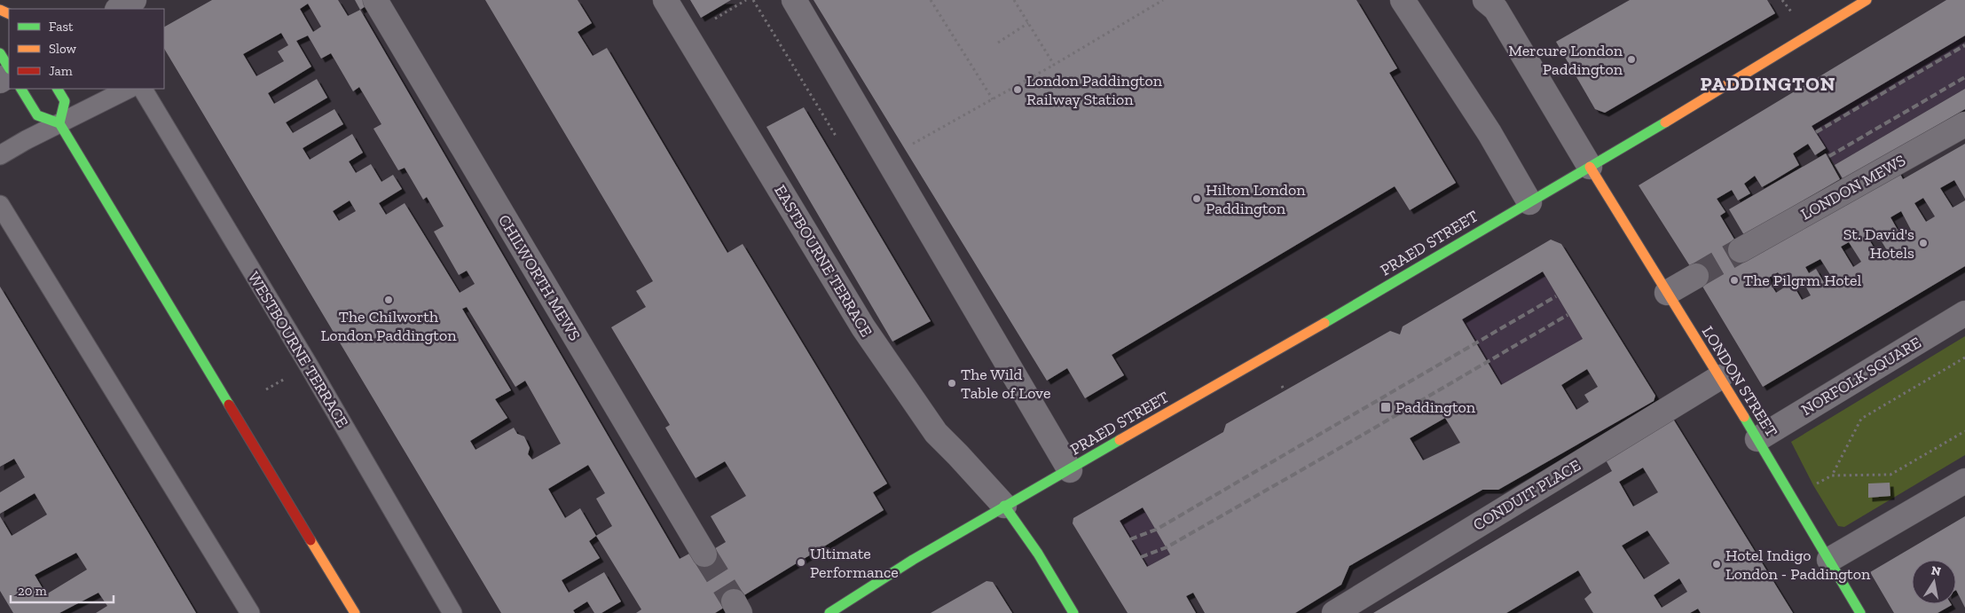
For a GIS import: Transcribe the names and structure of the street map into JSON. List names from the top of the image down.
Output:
{
  "streets": {
    "main road": ["PRAED STREET", "LONDON STREET"],
    "street": [
      "LONDON MEWS",
      "EASTBOURNE TERRACE",
      "CHILWORTH MEWS",
      "NORFOLK SQUARE",
      "CONDUIT PLACE"
    ],
    "lane": ["WESTBOURNE TERRACE"]
  },
  "crossings": [
    ["PRAED STREET", "EASTBOURNE TERRACE"],
    ["PRAED STREET", "LONDON STREET"],
    ["NORFOLK SQUARE", "LONDON STREET"],
    ["LONDON STREET", "CONDUIT PLACE"]
  ],
  "districts": ["PADDINGTON"],
  "places": {
    "other": [
      "Mercure London Paddington",
      "London Paddington Railway Station",
      "Hilton London Paddington",
      "St. David's Hotels",
      "The Pilgrm Hotel",
      "The Chilworth London Paddington",
      "The Wild Table of Love",
      "Ultimate Performance",
      "Hotel Indigo London - Paddington"
    ],
    "transit": ["Paddington"]
  },
  "legend": ["Fast", "Slow", "Jam"],
  "scale_bar": "20 m",
  "north": "top"
}
